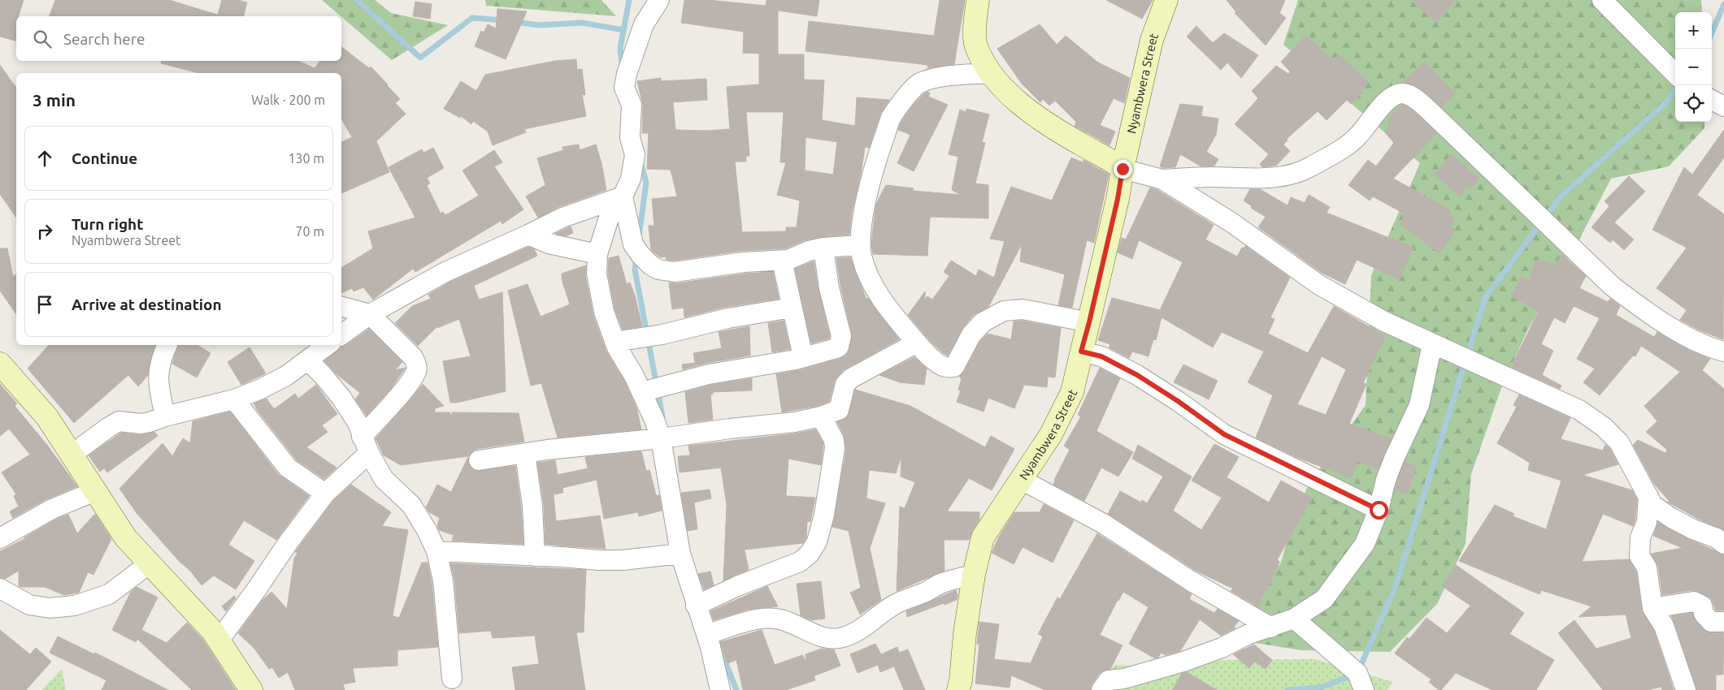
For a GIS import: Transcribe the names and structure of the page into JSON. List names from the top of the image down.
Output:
{
  "streets": {
    "street": ["Nyambwera Street"]
  },
  "page": {
    "map_buttons": ["+", "−"],
    "search": "Search here",
    "heading": ["3 min", "Walk · 200 m"],
    "list": [
      ["Continue", "130 m"],
      ["Turn right", "Nyambwera Street", "70 m"],
      "Arrive at destination"
    ]
  }
}
